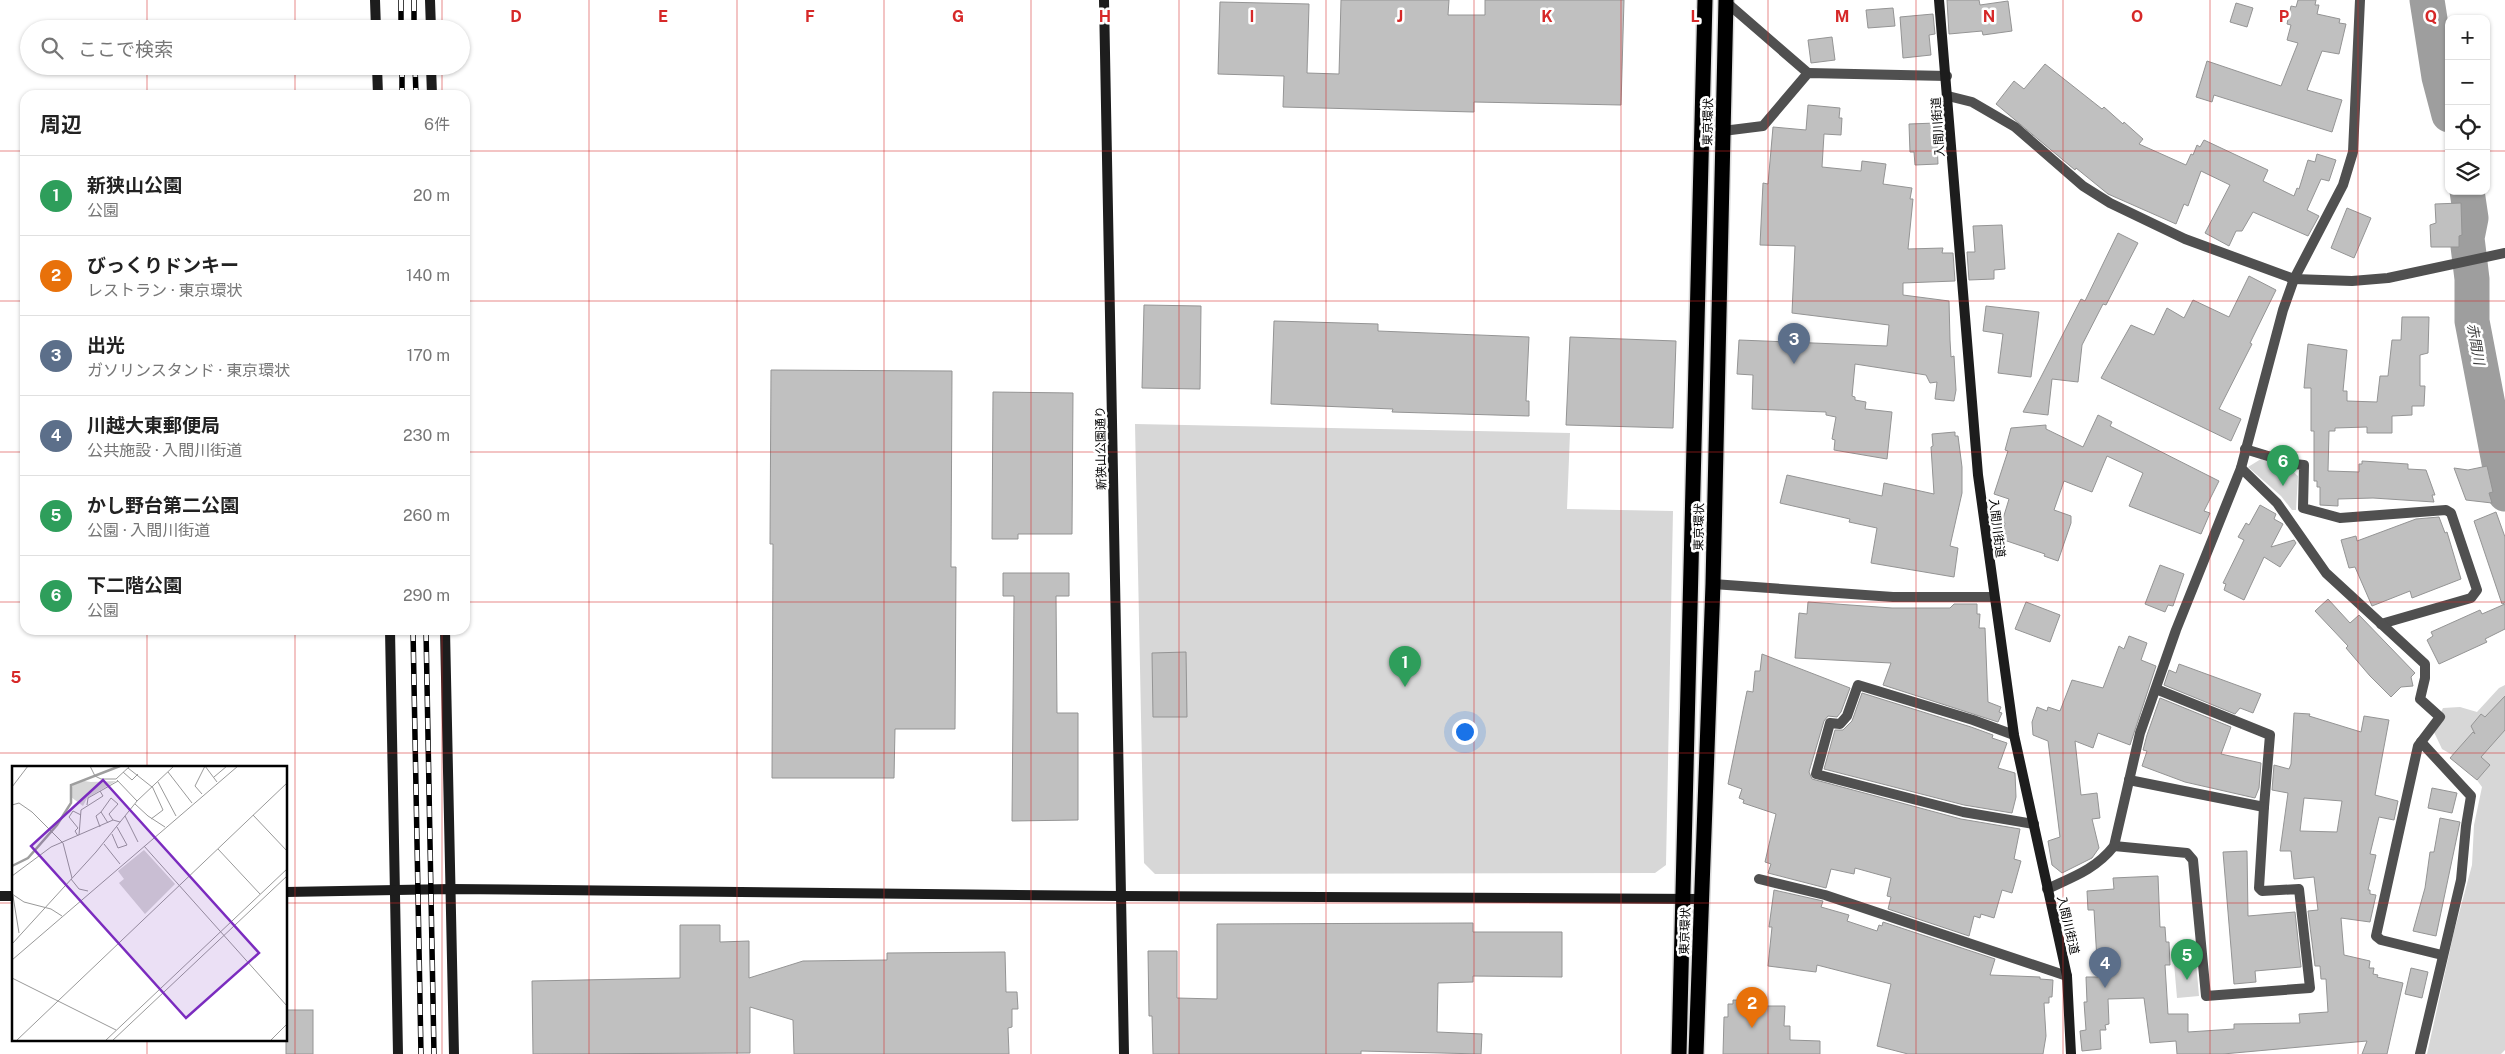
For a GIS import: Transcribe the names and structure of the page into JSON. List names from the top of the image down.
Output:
{
  "streets": {
    "highway": ["東京環状"],
    "street": ["入間川街道", "新狭山公園通り"]
  },
  "water": ["赤間川"],
  "page": {
    "map_buttons": ["+", "−"],
    "search": "ここで検索",
    "heading": ["周辺", "6件"],
    "list": [
      {
        "mark": "1",
        "name": "新狭山公園",
        "note": "公園",
        "value": "20 m"
      },
      {
        "mark": "2",
        "name": "びっくりドンキー",
        "note": "レストラン · 東京環状",
        "value": "140 m"
      },
      {
        "mark": "3",
        "name": "出光",
        "note": "ガソリンスタンド · 東京環状",
        "value": "170 m"
      },
      {
        "mark": "4",
        "name": "川越大東郵便局",
        "note": "公共施設 · 入間川街道",
        "value": "230 m"
      },
      {
        "mark": "5",
        "name": "かし野台第二公園",
        "note": "公園 · 入間川街道",
        "value": "260 m"
      },
      {
        "mark": "6",
        "name": "下二階公園",
        "note": "公園",
        "value": "290 m"
      }
    ],
    "pins": [
      "3",
      "6",
      "1",
      "5",
      "4",
      "2"
    ]
  },
  "grid": {
    "columns": [
      "D",
      "E",
      "F",
      "G",
      "H",
      "I",
      "J",
      "K",
      "L",
      "M",
      "N",
      "O",
      "P",
      "Q"
    ],
    "rows": ["5"]
  }
}
